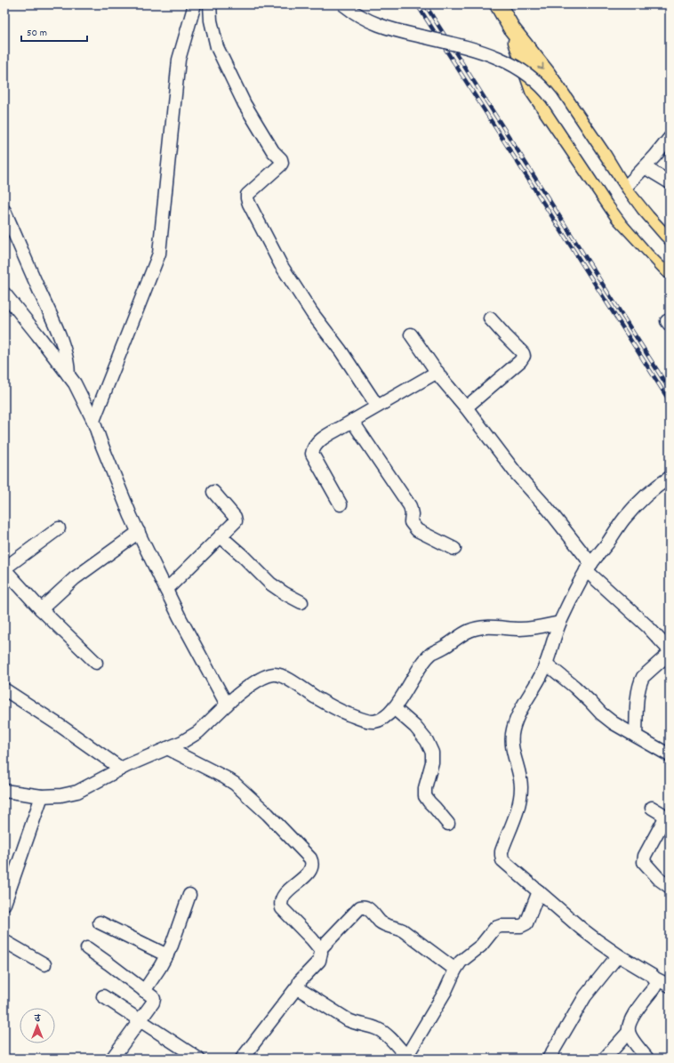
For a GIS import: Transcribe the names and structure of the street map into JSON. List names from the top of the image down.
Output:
{
  "scale_bar": "50 m",
  "north": "top"
}
